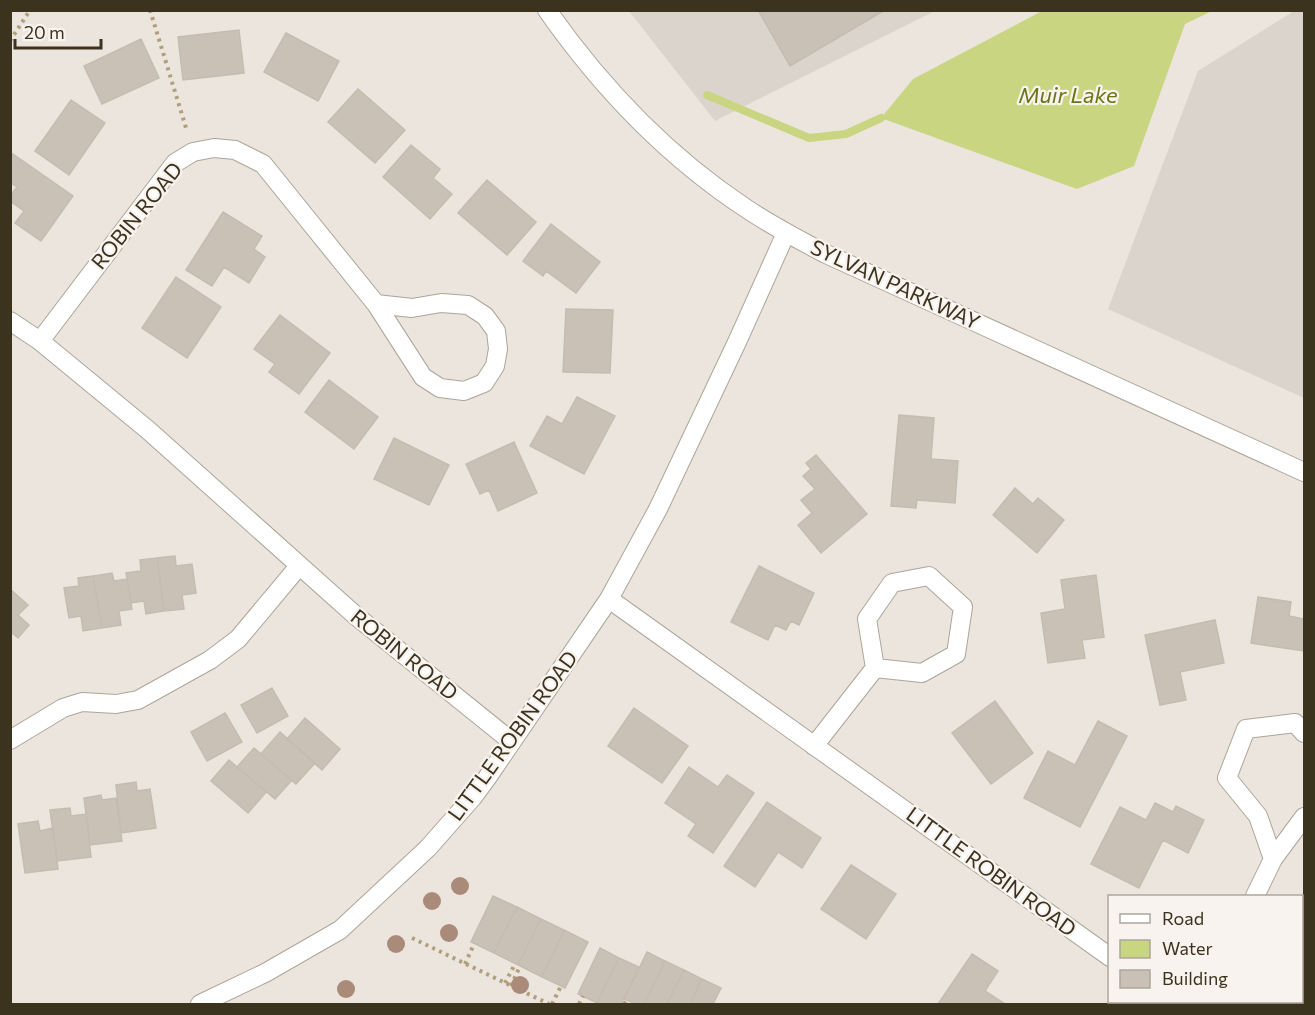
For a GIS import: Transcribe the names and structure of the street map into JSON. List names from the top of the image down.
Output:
{
  "streets": {
    "street": ["ROBIN ROAD", "SYLVAN PARKWAY", "LITTLE ROBIN ROAD"]
  },
  "crossings": [
    ["ROBIN ROAD", "LITTLE ROBIN ROAD"],
    ["SYLVAN PARKWAY", "LITTLE ROBIN ROAD"]
  ],
  "water": ["Muir Lake"],
  "legend": ["Road", "Water", "Building"],
  "scale_bar": "20 m"
}
